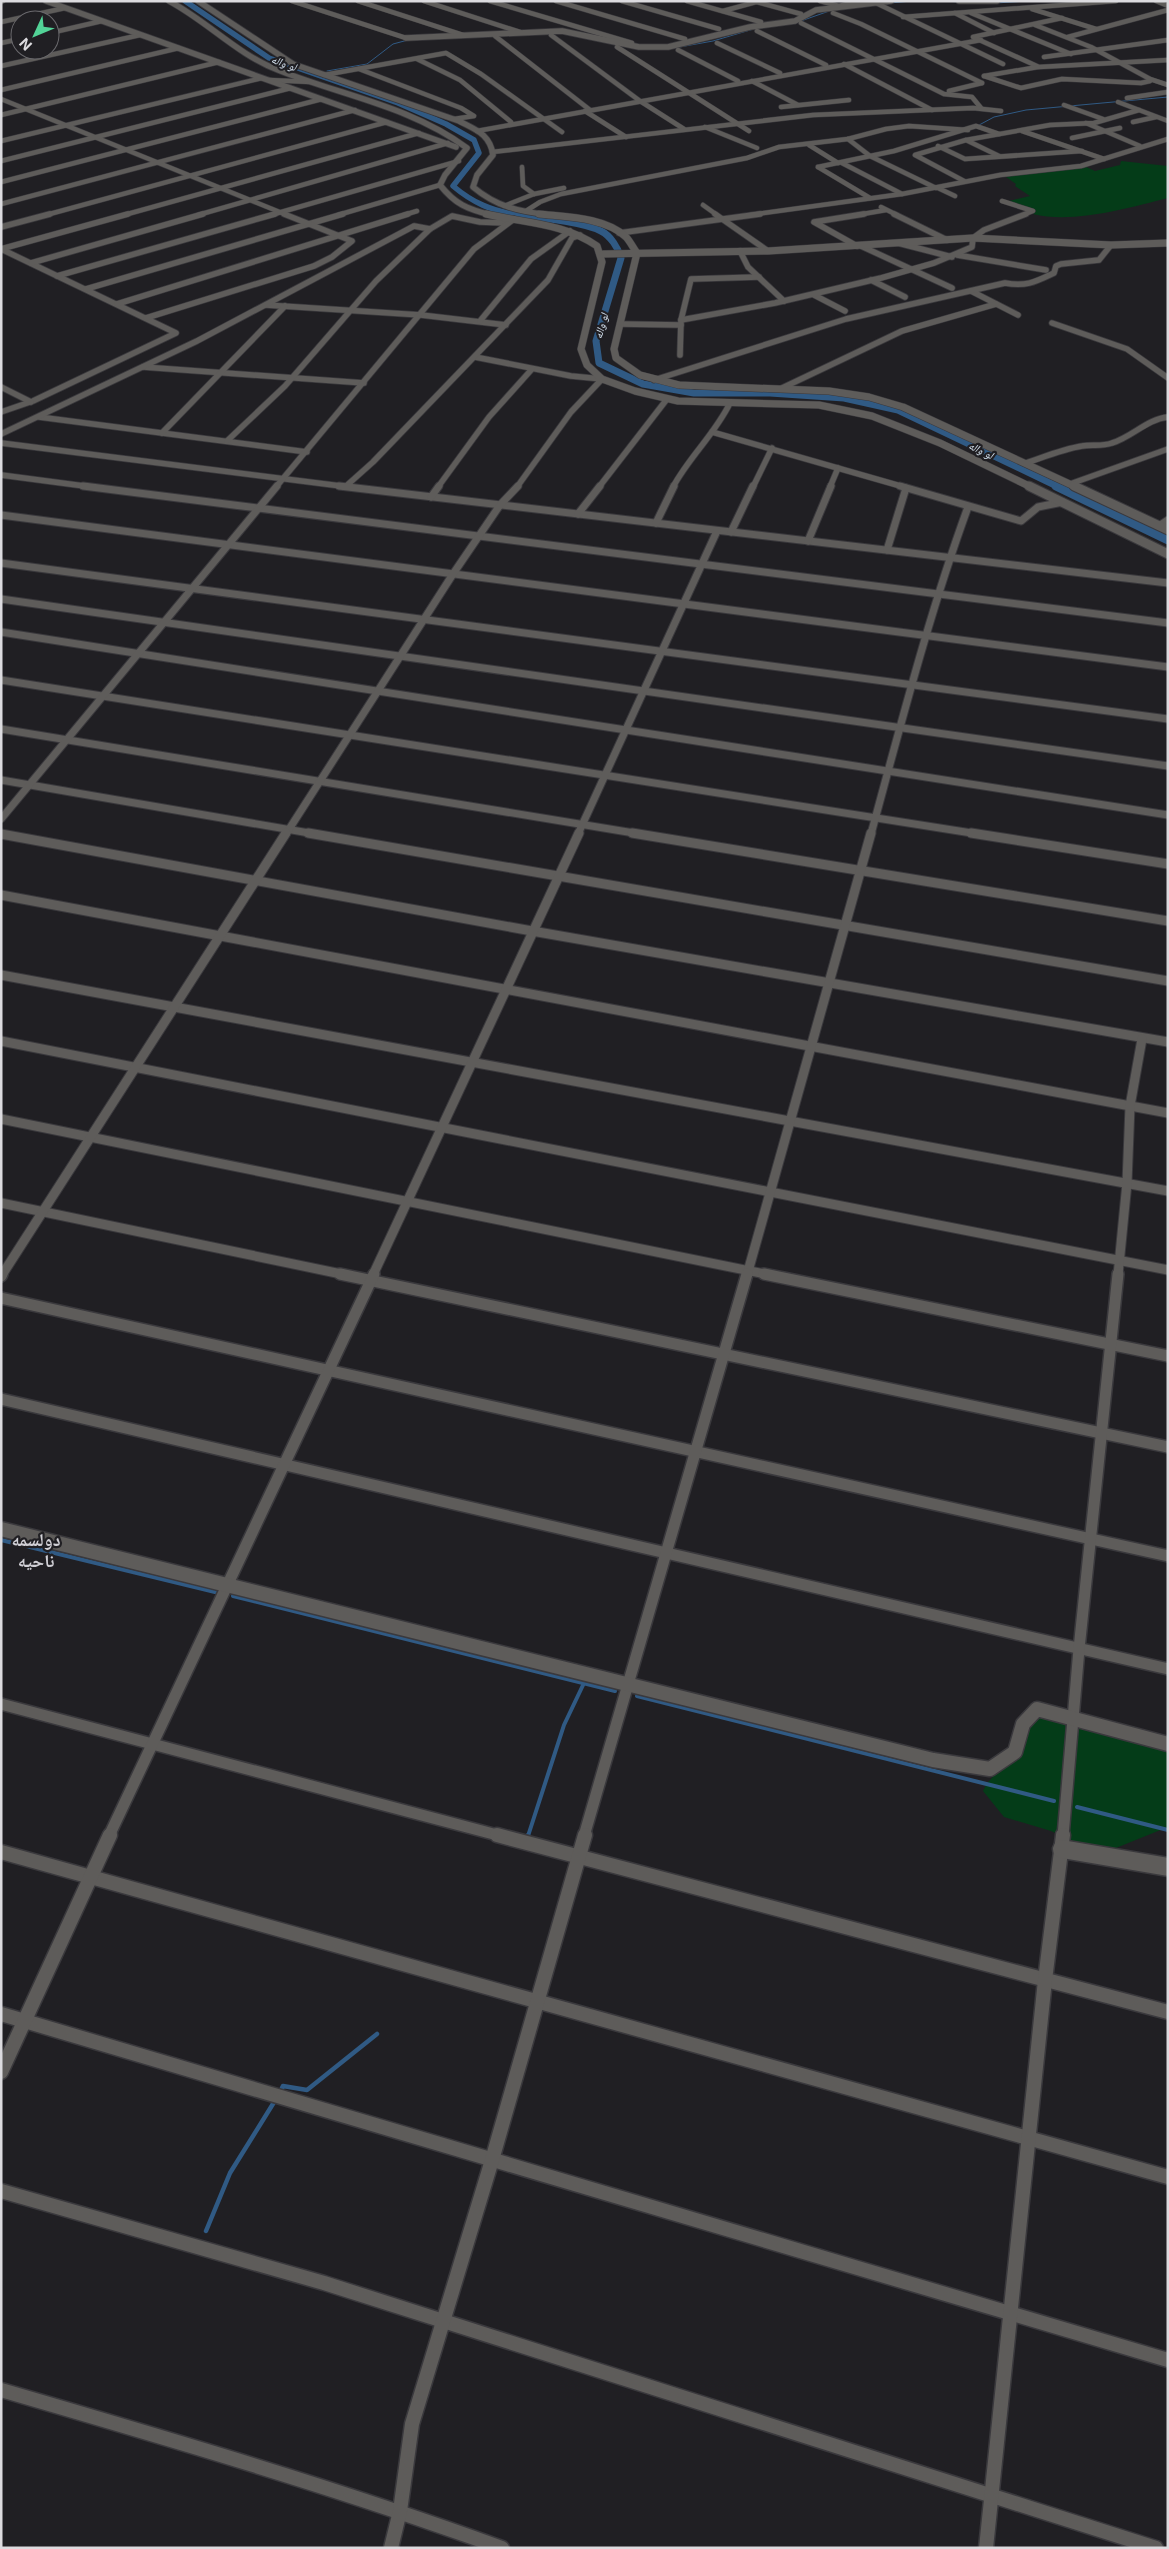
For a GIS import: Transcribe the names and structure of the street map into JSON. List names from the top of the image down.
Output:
{
  "districts": ["دولسمه ناحیه"],
  "water": ["لو واله"],
  "north": "bottom left"
}
